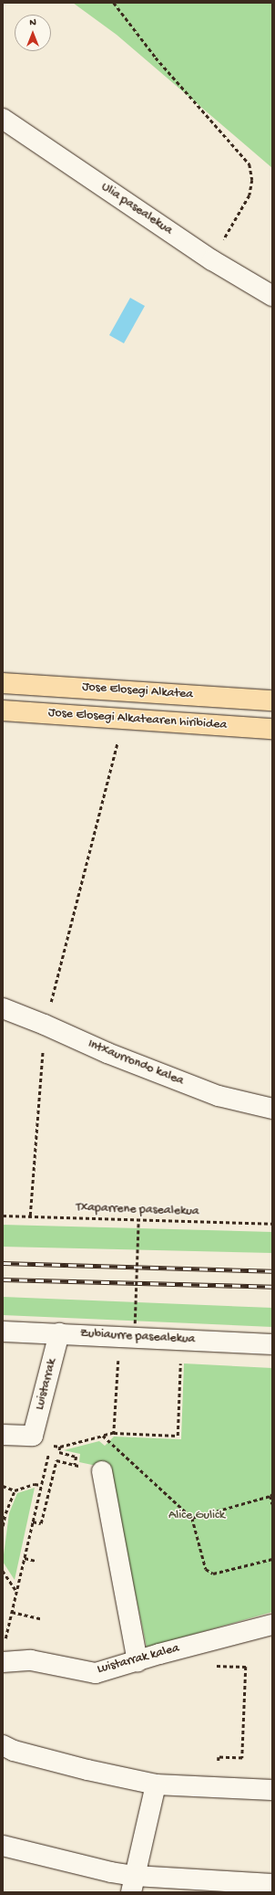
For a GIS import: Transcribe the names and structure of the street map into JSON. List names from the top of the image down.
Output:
{
  "streets": {
    "main road": ["Jose Elosegi Alkatea", "Jose Elosegi Alkatearen hiribidea"],
    "street": [
      "Ulia pasealekua",
      "Intxaurrondo kalea",
      "Zubiaurre pasealekua",
      "Luistarrak",
      "Luistarrak kalea"
    ],
    "path": ["Txaparrene pasealekua"]
  },
  "crossings": [
    ["Zubiaurre pasealekua", "Luistarrak"]
  ],
  "parks": ["Alice Gulick"],
  "north": "top"
}
